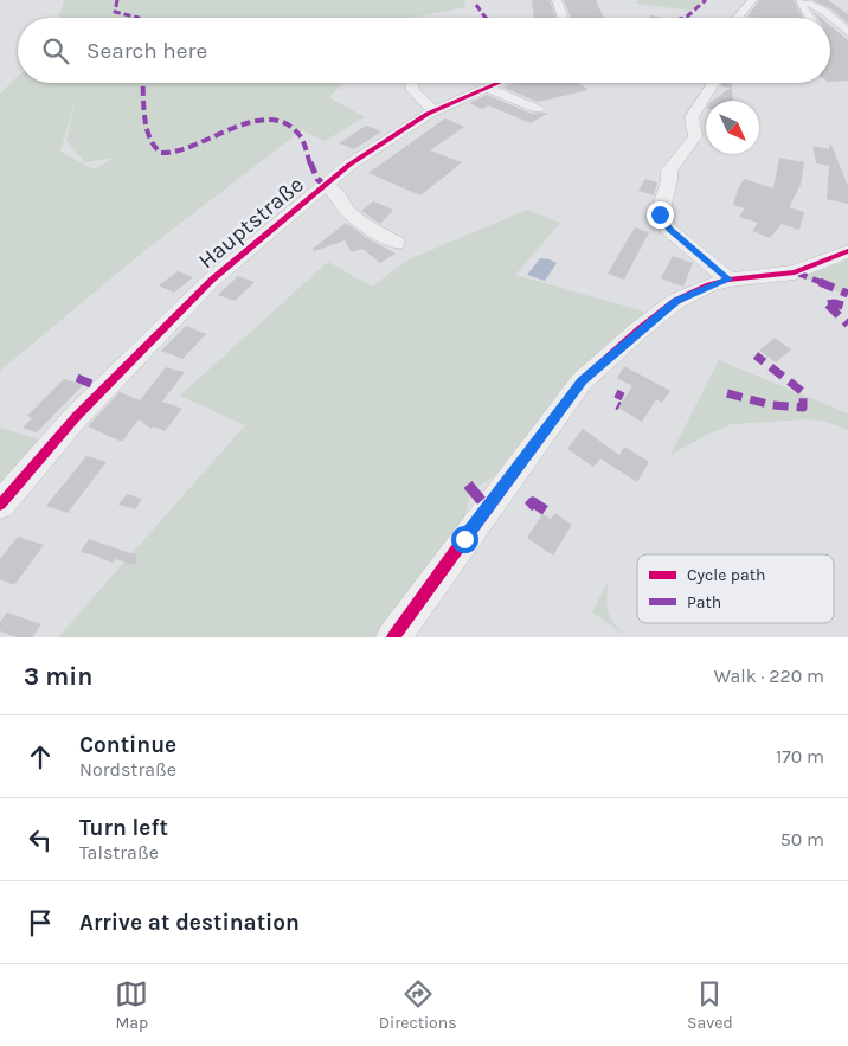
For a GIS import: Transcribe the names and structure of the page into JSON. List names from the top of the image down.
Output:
{
  "streets": {
    "street": ["Hauptstraße"]
  },
  "legend": ["Cycle path", "Path"],
  "north": "bottom right",
  "page": {
    "search": "Search here",
    "heading": ["3 min", "Walk · 220 m"],
    "list": [
      ["Continue", "Nordstraße", "170 m"],
      ["Turn left", "Talstraße", "50 m"],
      "Arrive at destination"
    ],
    "nav": ["Map", "Directions", "Saved"]
  }
}
